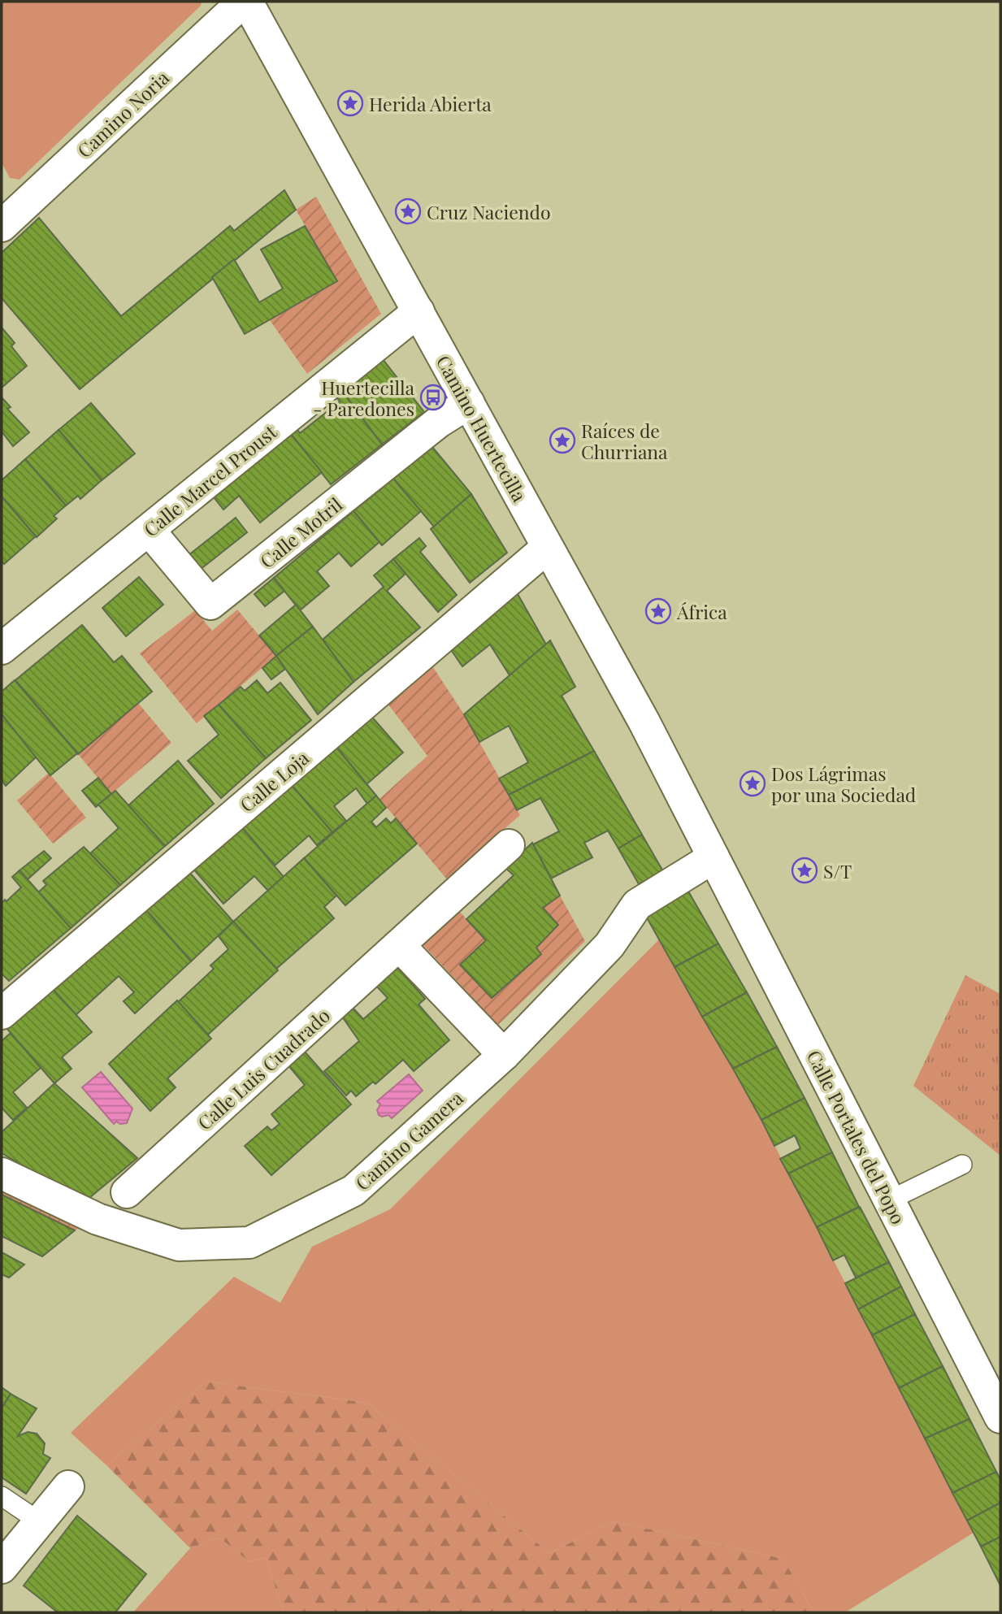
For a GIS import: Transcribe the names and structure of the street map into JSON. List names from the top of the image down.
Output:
{
  "streets": {
    "street": [
      "Camino Noria",
      "Camino Huertecilla",
      "Calle Marcel Proust",
      "Calle Motril",
      "Calle Loja",
      "Calle Luis Cuadrado",
      "Calle Portales del Popo",
      "Camino Gamera"
    ]
  },
  "crossings": [
    ["Camino Huertecilla", "Calle Marcel Proust"],
    ["Camino Huertecilla", "Calle Motril"],
    ["Camino Huertecilla", "Calle Loja"],
    ["Camino Huertecilla", "Calle Portales del Popo"],
    ["Camino Huertecilla", "Camino Gamera"],
    ["Calle Marcel Proust", "Calle Motril"],
    ["Calle Portales del Popo", "Camino Gamera"]
  ],
  "places": {
    "place": [
      "Herida Abierta",
      "Cruz Naciendo",
      "Raíces de Churriana",
      "África",
      "Dos Lágrimas por una Sociedad",
      "S/T"
    ],
    "bus stop": ["Huertecilla - Paredones"]
  }
}
